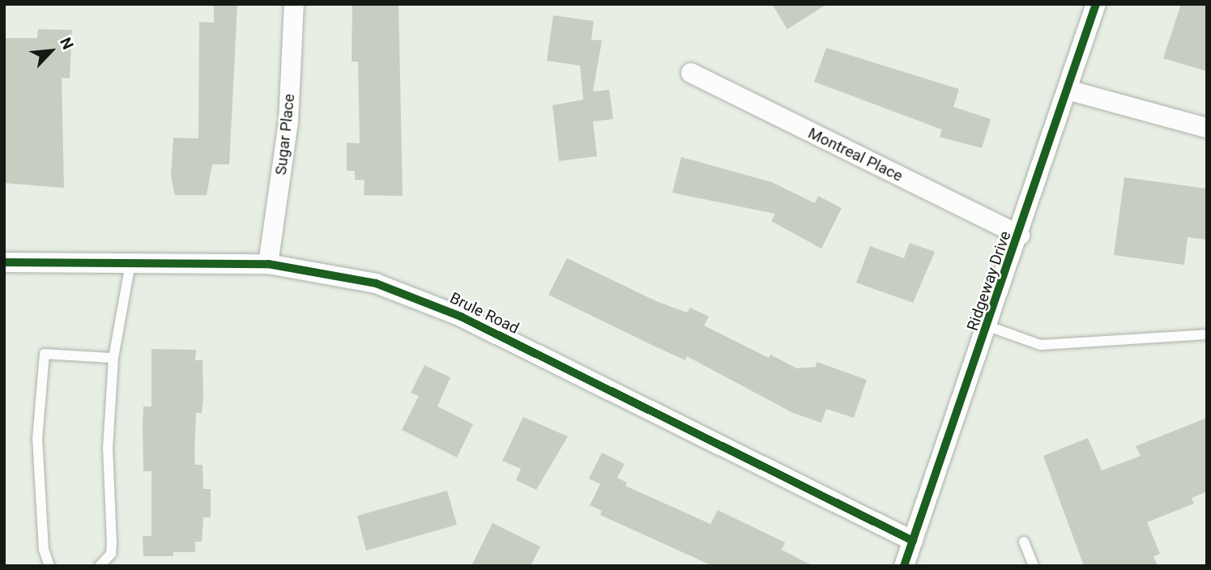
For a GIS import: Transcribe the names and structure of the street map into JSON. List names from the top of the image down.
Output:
{
  "streets": {
    "street": [
      "Sugar Place",
      "Montreal Place",
      "Ridgeway Drive",
      "Brule Road"
    ]
  },
  "crossings": [
    ["Sugar Place", "Brule Road"],
    ["Montreal Place", "Ridgeway Drive"],
    ["Ridgeway Drive", "Brule Road"]
  ],
  "north": "top right"
}
